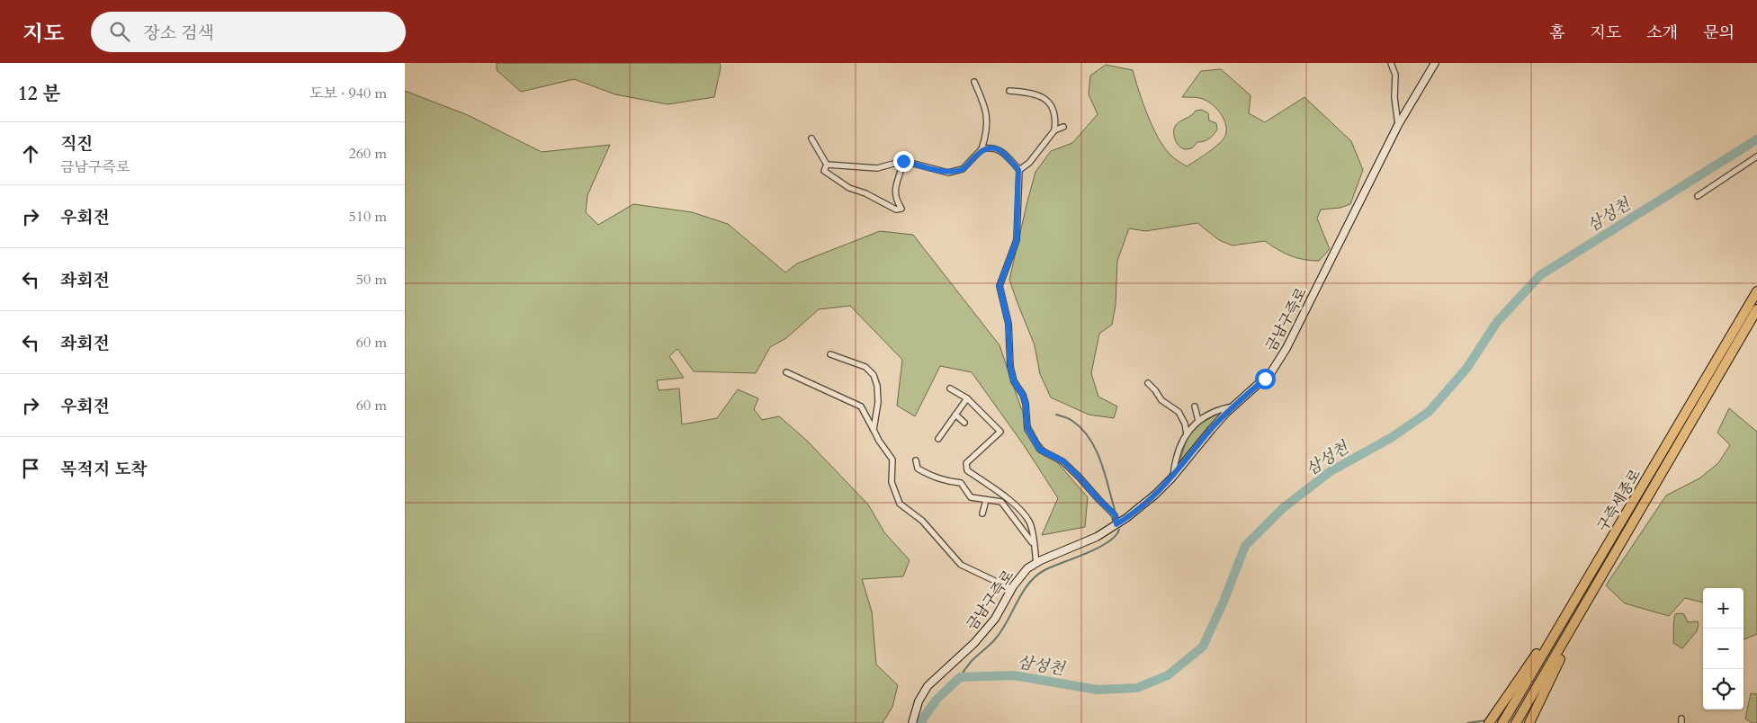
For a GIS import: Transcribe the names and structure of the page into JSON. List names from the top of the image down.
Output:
{
  "streets": {
    "highway": ["구즉세종로"],
    "main road": ["금남구즉로"]
  },
  "water": ["삼성천"],
  "page": {
    "header": "지도",
    "search": "장소 검색",
    "nav": [
      "홈",
      "지도",
      "소개",
      "문의"
    ],
    "heading": ["12 분", "도보 · 940 m"],
    "list": [
      ["직진", "금남구즉로", "260 m"],
      ["우회전", "510 m"],
      ["좌회전", "50 m"],
      ["좌회전", "60 m"],
      ["우회전", "60 m"],
      "목적지 도착"
    ],
    "map_buttons": ["+", "−"]
  }
}
